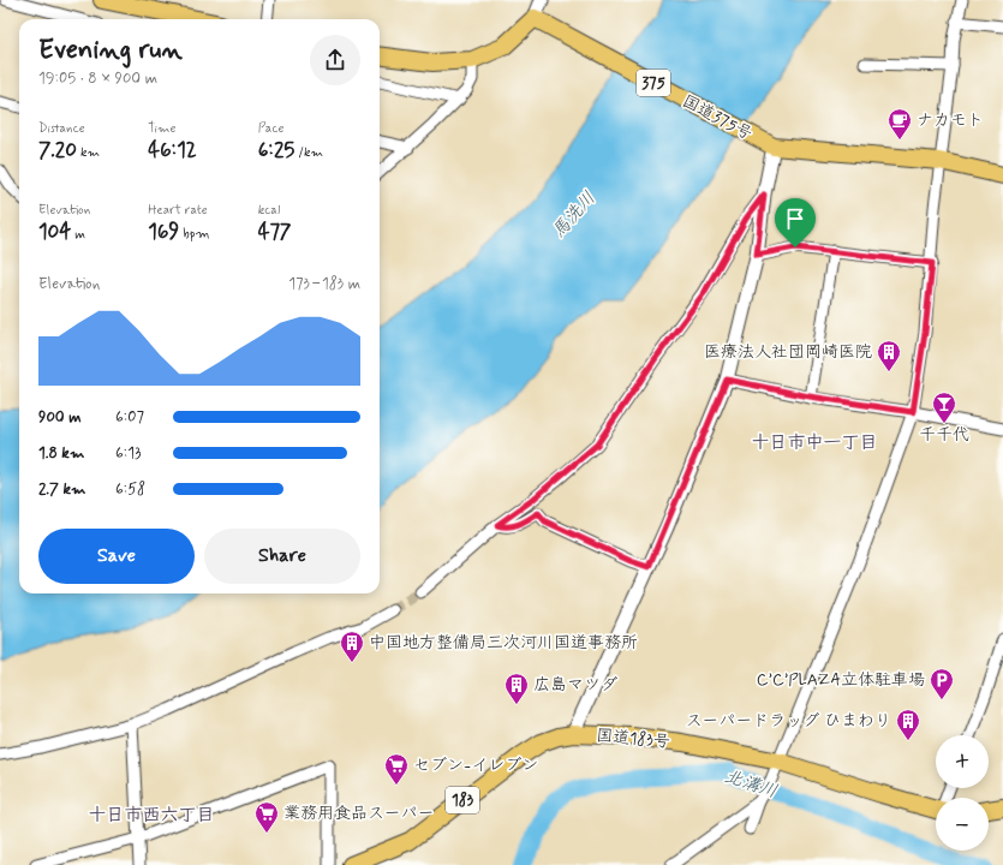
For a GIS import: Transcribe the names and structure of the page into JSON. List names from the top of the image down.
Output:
{
  "streets": {
    "highway": [
      "375",
      "国道375号",
      "国道183号",
      "183"
    ]
  },
  "districts": ["十日市中一丁目", "十日市西六丁目"],
  "water": ["馬洗川", "北溝川"],
  "places": {
    "cafe": ["ナカモト"],
    "building": [
      "医療法人社団岡崎医院",
      "中国地方整備局三次河川国道事務所",
      "広島マツダ",
      "スーパードラッグ ひまわり"
    ],
    "bar": ["千千代"],
    "parking": ["C’C’PLAZA立体駐車場"],
    "supermarket": ["セブン-イレブン", "業務用食品スーパー"]
  },
  "page": {
    "heading": ["Evening run", "19:05 · 8 × 900 m"],
    "stats": [
      ["Distance", "7.20 km"],
      ["Time", "46:12"],
      ["Pace", "6:25 /km"],
      ["Elevation", "104 m"],
      ["Heart rate", "169 bpm"],
      ["kcal", "477"]
    ],
    "chart": ["Elevation", "173–183 m"],
    "list": [
      {
        "name": "900 m",
        "note": "6:07"
      },
      {
        "name": "1.8 km",
        "note": "6:13"
      },
      {
        "name": "2.7 km",
        "note": "6:58"
      }
    ],
    "buttons": ["Save", "Share"],
    "map_buttons": ["+", "−"]
  }
}
